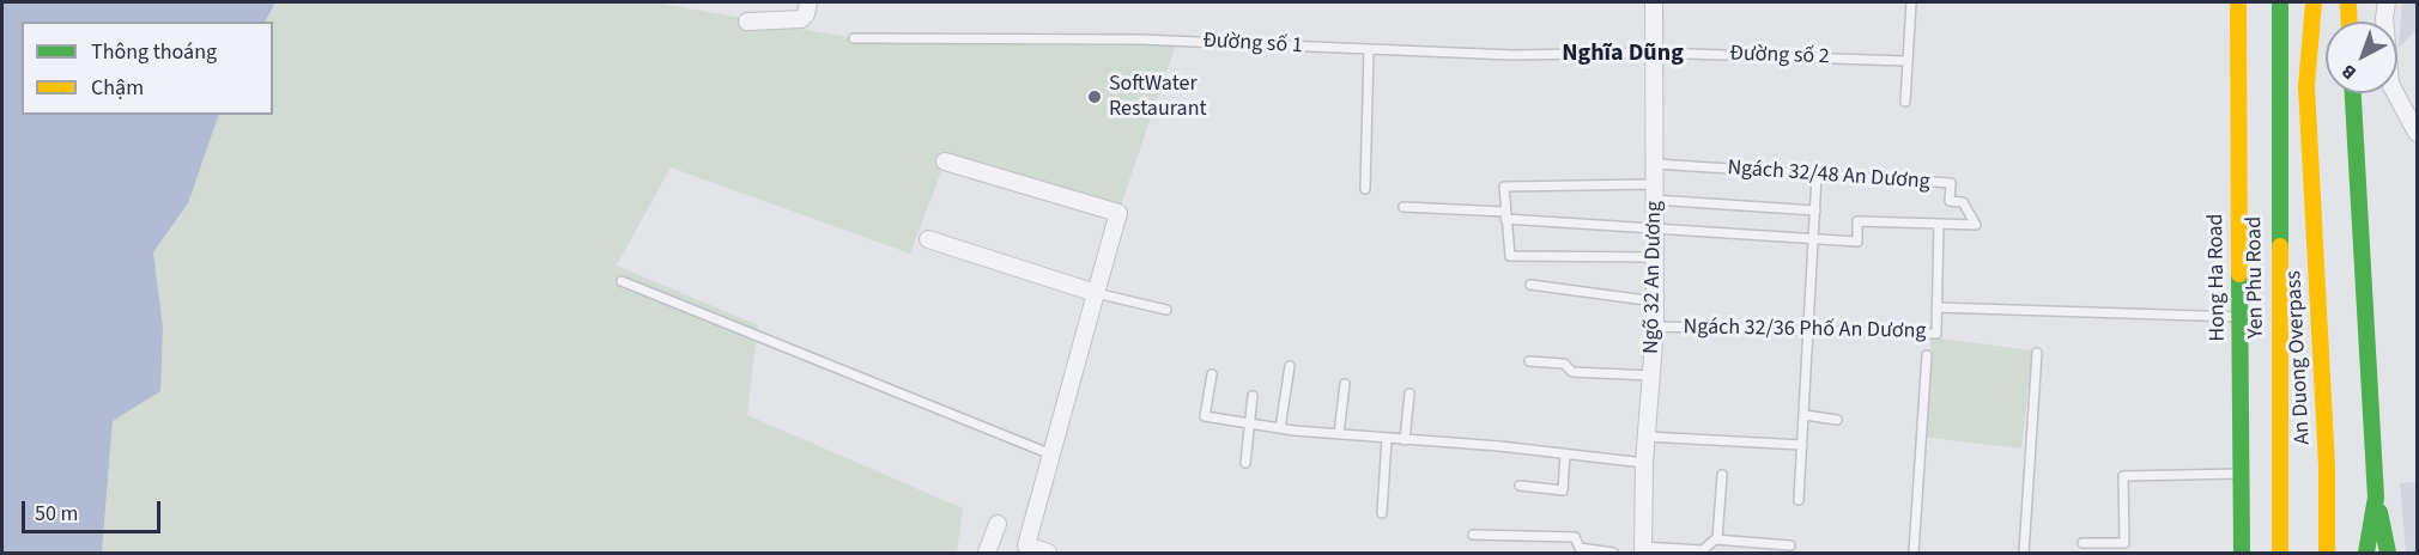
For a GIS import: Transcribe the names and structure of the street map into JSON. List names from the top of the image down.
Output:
{
  "streets": {
    "main road": ["Hong Ha Road", "Yen Phu Road", "An Duong Overpass"],
    "street": ["Ngõ 32 An Dương"],
    "lane": [
      "Đường số 1",
      "Đường số 2",
      "Ngách 32/48 An Dương",
      "Ngách 32/36 Phố An Dương"
    ]
  },
  "crossings": [
    ["Đường số 1", "Đường số 2"],
    ["Đường số 1", "Ngõ 32 An Dương"],
    ["Đường số 2", "Ngõ 32 An Dương"],
    ["Ngách 32/48 An Dương", "Ngõ 32 An Dương"],
    ["Ngách 32/48 An Dương", "Ngách 32/36 Phố An Dương"],
    ["Ngõ 32 An Dương", "Ngách 32/36 Phố An Dương"]
  ],
  "districts": ["Nghĩa Dũng"],
  "places": ["SoftWater Restaurant"],
  "legend": ["Thông thoáng", "Chậm"],
  "scale_bar": "50 m",
  "north": "bottom left"
}
